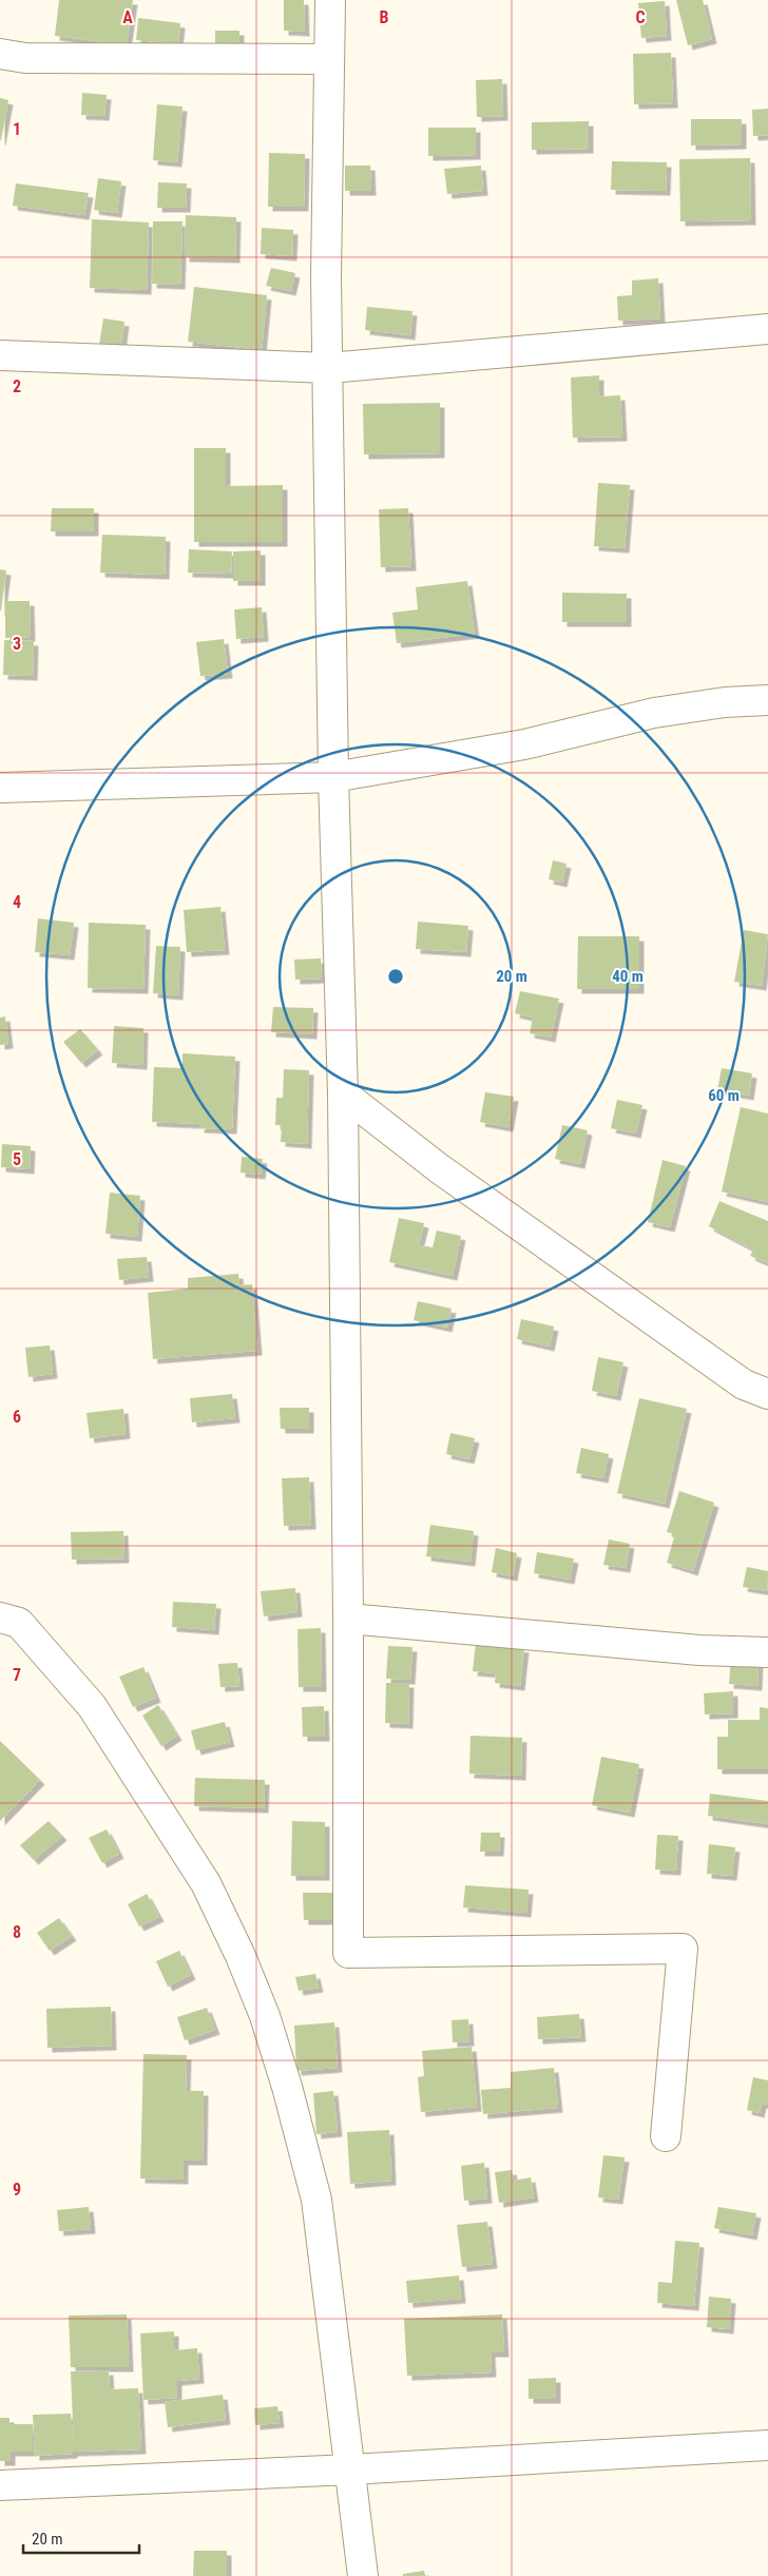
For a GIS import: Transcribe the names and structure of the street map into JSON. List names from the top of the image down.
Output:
{
  "scale_bar": "20 m",
  "grid": {
    "columns": ["A", "B", "C"],
    "rows": [
      "1",
      "2",
      "3",
      "4",
      "5",
      "6",
      "7",
      "8",
      "9"
    ]
  },
  "rings": ["20 m", "40 m", "60 m"]
}
